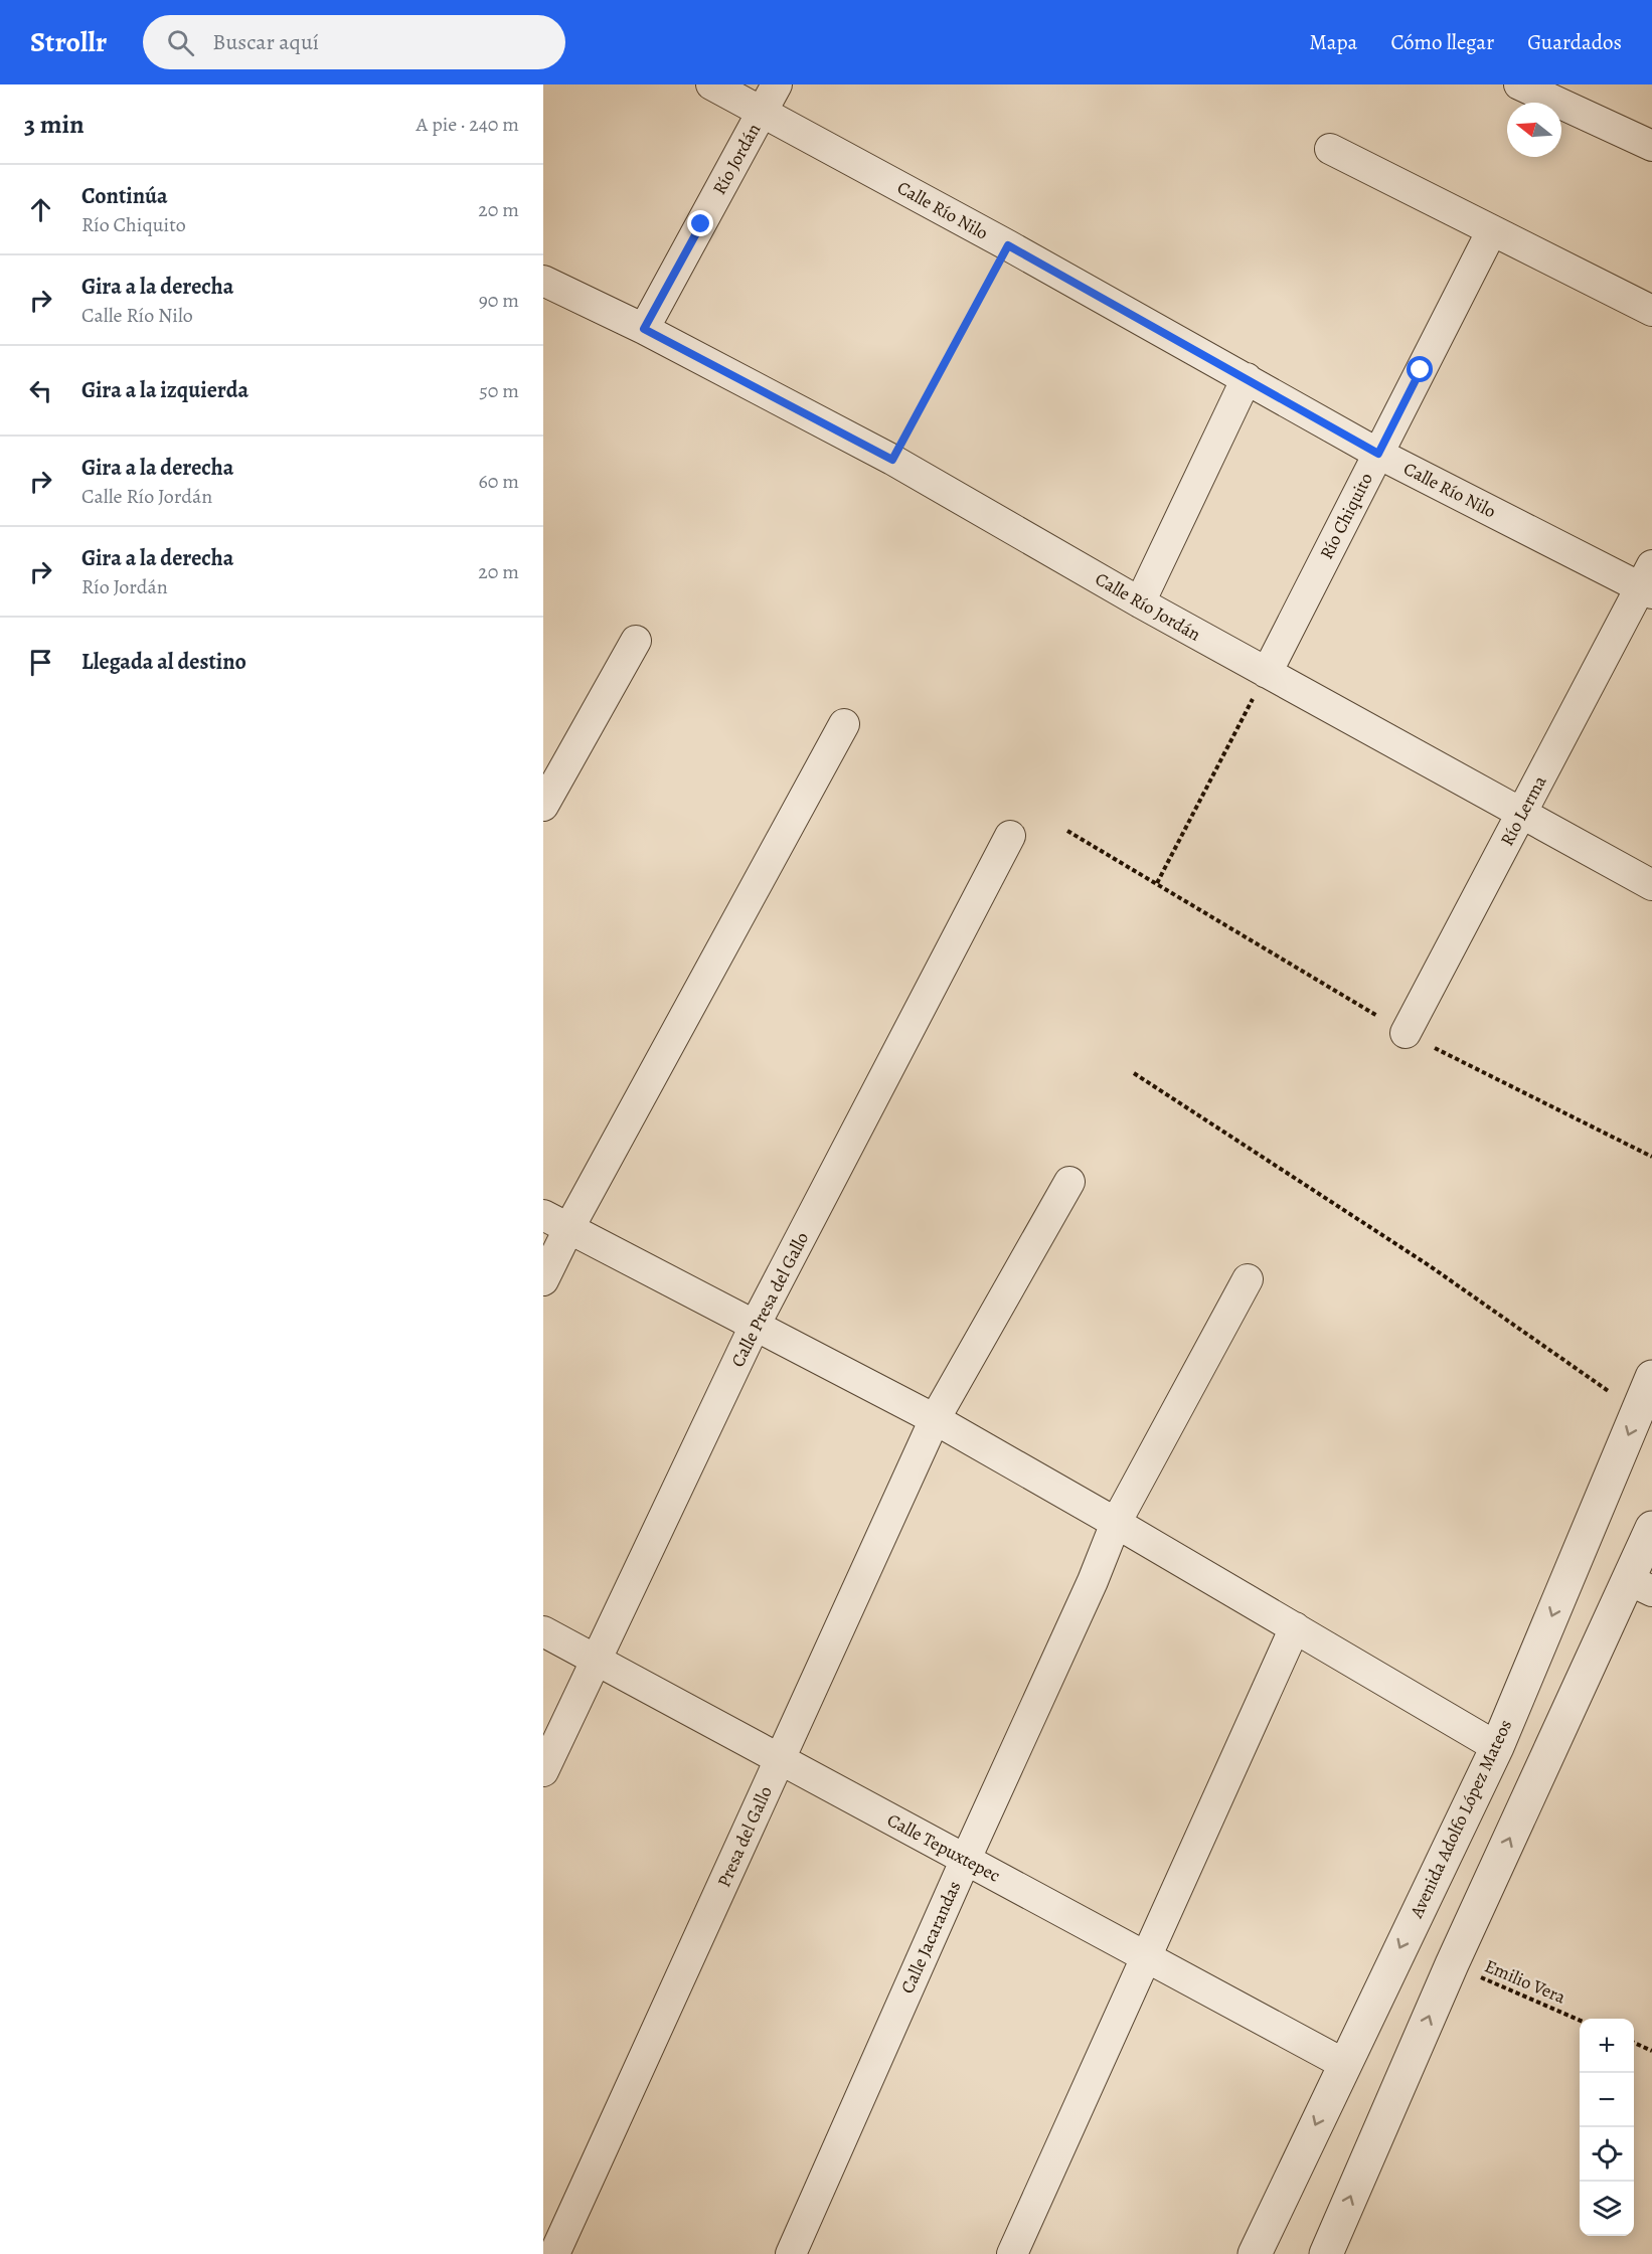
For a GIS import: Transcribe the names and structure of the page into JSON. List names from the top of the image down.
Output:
{
  "streets": {
    "street": [
      "Río Jordán",
      "Calle Río Nilo",
      "Río Chiquito",
      "Calle Río Jordán",
      "Río Lerma",
      "Calle Presa del Gallo",
      "Avenida Adolfo López Mateos",
      "Presa del Gallo",
      "Calle Tepuxtepec",
      "Calle Jacarandas"
    ],
    "path": ["Emilio Vera"]
  },
  "crossings": [
    ["Río Jordán", "Calle Río Nilo"],
    ["Río Jordán", "Calle Río Jordán"],
    ["Calle Río Nilo", "Río Chiquito"],
    ["Calle Río Nilo", "Río Lerma"],
    ["Río Chiquito", "Calle Río Jordán"],
    ["Calle Río Jordán", "Río Lerma"],
    ["Calle Presa del Gallo", "Calle Tepuxtepec"],
    ["Avenida Adolfo López Mateos", "Calle Tepuxtepec"],
    ["Presa del Gallo", "Calle Tepuxtepec"],
    ["Calle Tepuxtepec", "Calle Jacarandas"]
  ],
  "north": "left",
  "page": {
    "header": "Strollr",
    "search": "Buscar aquí",
    "nav": ["Mapa", "Cómo llegar", "Guardados"],
    "heading": ["3 min", "A pie · 240 m"],
    "list": [
      ["Continúa", "Río Chiquito", "20 m"],
      ["Gira a la derecha", "Calle Río Nilo", "90 m"],
      ["Gira a la izquierda", "50 m"],
      ["Gira a la derecha", "Calle Río Jordán", "60 m"],
      ["Gira a la derecha", "Río Jordán", "20 m"],
      "Llegada al destino"
    ],
    "map_buttons": ["+", "−"]
  }
}
